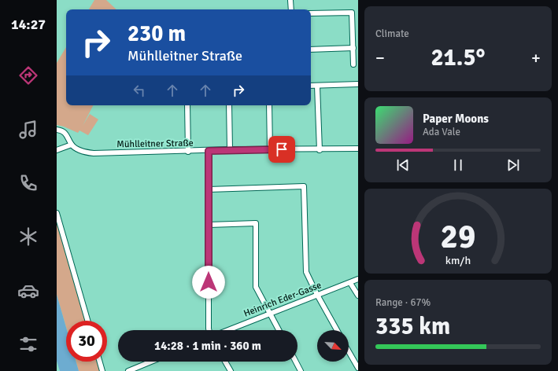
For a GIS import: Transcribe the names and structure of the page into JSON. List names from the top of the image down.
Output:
{
  "streets": {
    "street": ["Mühlleitner Straße", "Heinrich Eder-Gasse"]
  },
  "north": "bottom right",
  "page": {
    "tabs": "14:27",
    "tile": [
      "Climate",
      ["Range · 67%", "335 km"]
    ],
    "turn": ["230 m", "Mühlleitner Straße"],
    "heat": ["−", "21.5°", "+"],
    "song": ["Paper Moons", "Ada Vale"],
    "limit": "30",
    "trip": "14:28 · 1 min · 360 m",
    "gauge": ["29", "km/h"]
  }
}
